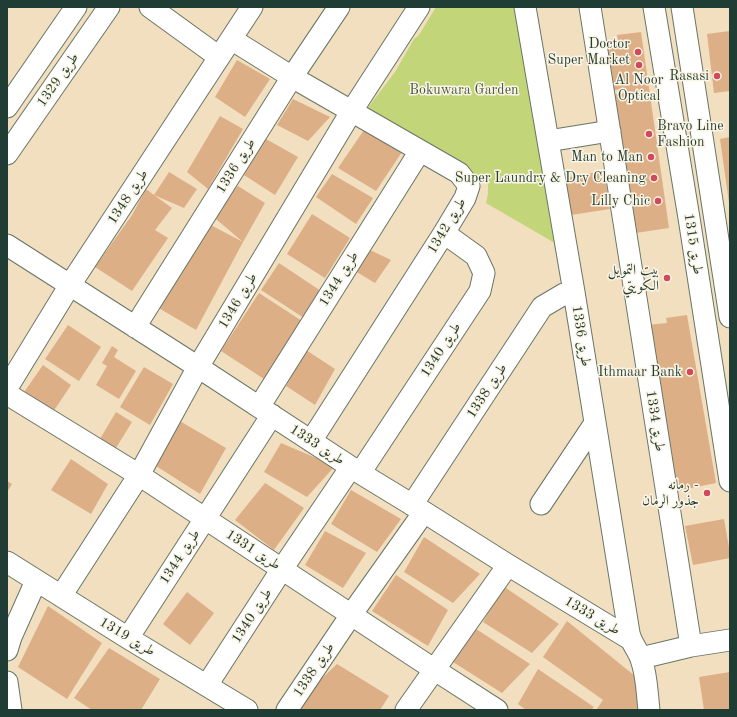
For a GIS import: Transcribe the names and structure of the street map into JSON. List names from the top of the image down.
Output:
{
  "streets": {
    "street": [
      "طريق 1329",
      "طريق 1336",
      "طريق 1348",
      "طريق 1342",
      "طريق 1315",
      "طريق 1344",
      "طريق 1346",
      "طريق 1340",
      "طريق 1338",
      "طريق 1334",
      "طريق 1333",
      "طريق 1331",
      "طريق 1319"
    ]
  },
  "crossings": [
    ["طريق 1336", "طريق 1342"],
    ["طريق 1336", "طريق 1338"],
    ["طريق 1336", "طريق 1333"],
    ["طريق 1348", "طريق 1342"],
    ["طريق 1348", "طريق 1333"],
    ["طريق 1342", "طريق 1344"],
    ["طريق 1342", "طريق 1346"],
    ["طريق 1342", "طريق 1340"],
    ["طريق 1342", "طريق 1333"],
    ["طريق 1344", "طريق 1333"],
    ["طريق 1344", "طريق 1331"],
    ["طريق 1344", "طريق 1319"],
    ["طريق 1346", "طريق 1333"],
    ["طريق 1346", "طريق 1331"],
    ["طريق 1346", "طريق 1319"],
    ["طريق 1340", "طريق 1333"],
    ["طريق 1340", "طريق 1331"],
    ["طريق 1340", "طريق 1319"],
    ["طريق 1338", "طريق 1333"],
    ["طريق 1338", "طريق 1331"]
  ],
  "parks": ["Bokuwara Garden"],
  "places": [
    "Doctor Super Market",
    "Al Noor Optical",
    "Rasasi",
    "Bravo Line Fashion",
    "Man to Man",
    "Super Laundry & Dry Cleaning",
    "Lilly Chic",
    "بيت التمويل الكويتي",
    "Ithmaar Bank",
    "رمانه - جذور الرمان"
  ]
}
